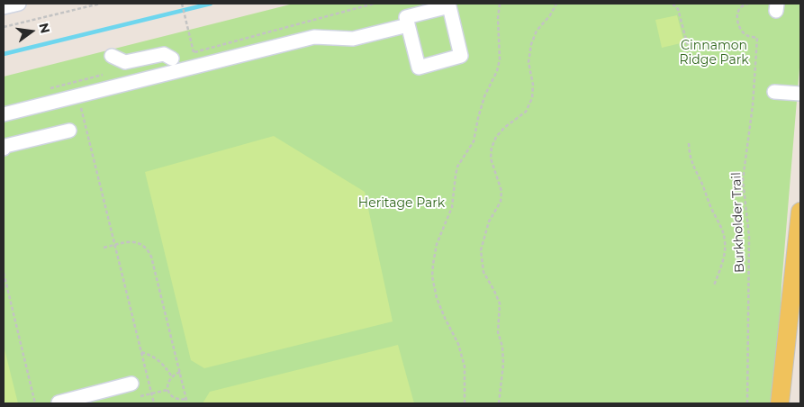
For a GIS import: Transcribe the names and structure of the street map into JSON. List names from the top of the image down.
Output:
{
  "streets": {
    "path": ["Burkholder Trail"]
  },
  "parks": ["Cinnamon Ridge Park", "Heritage Park"],
  "north": "right"
}
